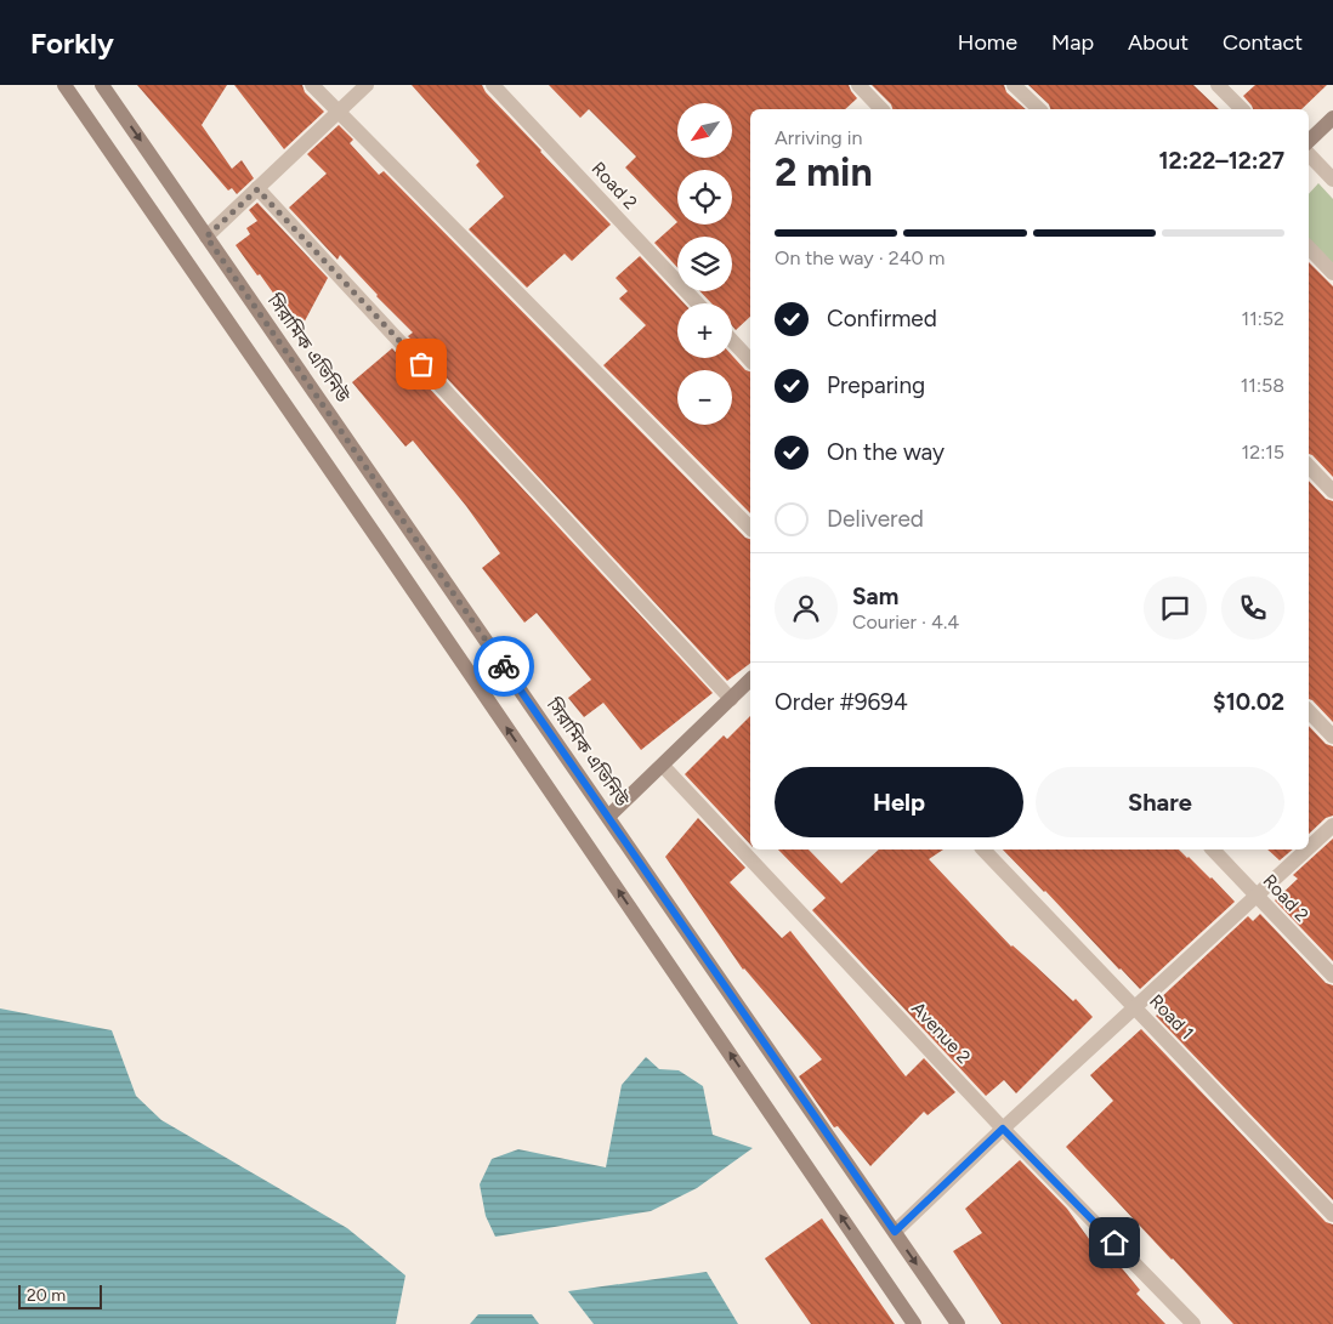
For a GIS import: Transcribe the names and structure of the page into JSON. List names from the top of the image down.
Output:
{
  "streets": {
    "main road": ["সিরামিক এভিনিউ"],
    "street": ["Road 2", "Road 1", "Avenue 2"]
  },
  "scale_bar": "20 m",
  "north": "bottom left",
  "page": {
    "header": "Forkly",
    "nav": [
      "Home",
      "Map",
      "About",
      "Contact"
    ],
    "map_buttons": ["+", "−"],
    "heading": ["2 min", "Arriving in", "12:22–12:27"],
    "panel": [
      "Sam",
      "Courier · 4.4",
      "Order #9694",
      "$10.02"
    ],
    "bar": "On the way · 240 m",
    "list": [
      ["Confirmed", "11:52"],
      ["Preparing", "11:58"],
      ["On the way", "12:15"],
      "Delivered"
    ],
    "buttons": ["Help", "Share"],
    "scale": "20 m"
  }
}
